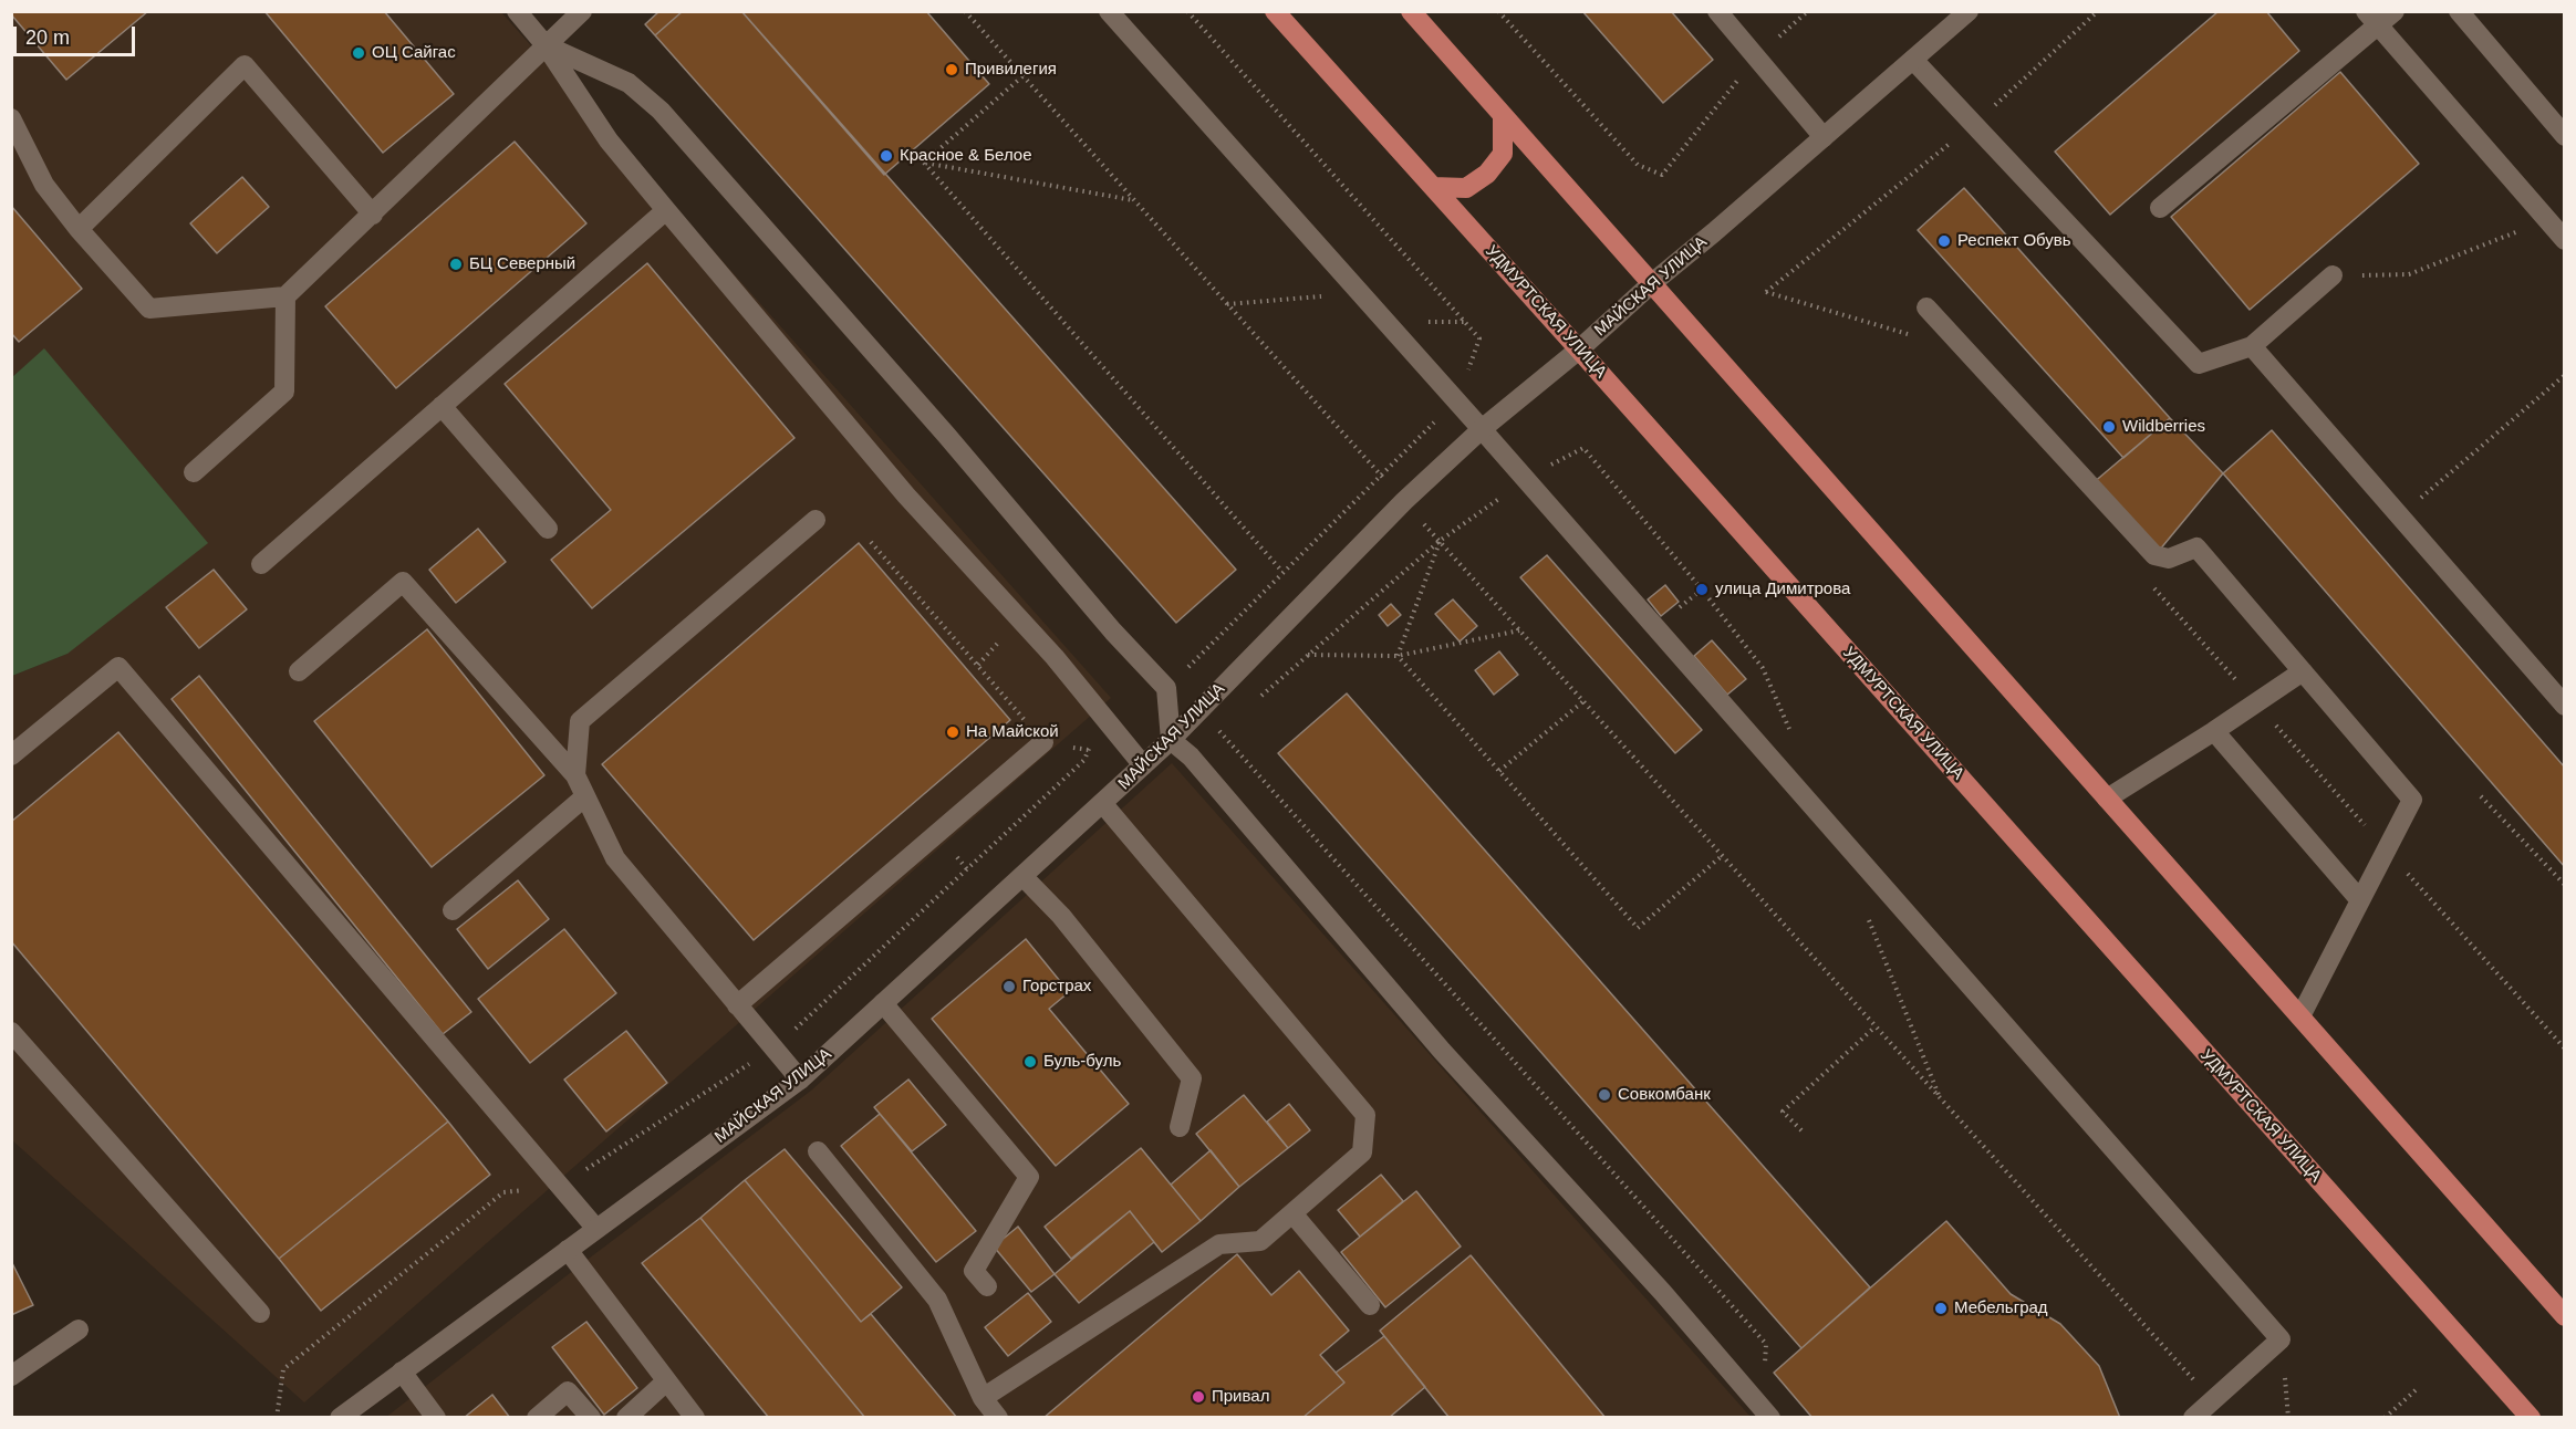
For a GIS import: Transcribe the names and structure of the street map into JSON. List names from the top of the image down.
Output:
{
  "streets": {
    "main road": ["УДМУРТСКАЯ УЛИЦА"],
    "street": ["МАЙСКАЯ УЛИЦА"]
  },
  "crossings": [
    ["МАЙСКАЯ УЛИЦА", "УДМУРТСКАЯ УЛИЦА"]
  ],
  "places": [
    "ОЦ Сайгас",
    "Привилегия",
    "Красное & Белое",
    "Респект Обувь",
    "БЦ Северный",
    "Wildberries",
    "улица Димитрова",
    "На Майской",
    "Горстрах",
    "Буль-буль",
    "Совкомбанк",
    "Мебельград",
    "Привал"
  ],
  "scale_bar": "20 m"
}
